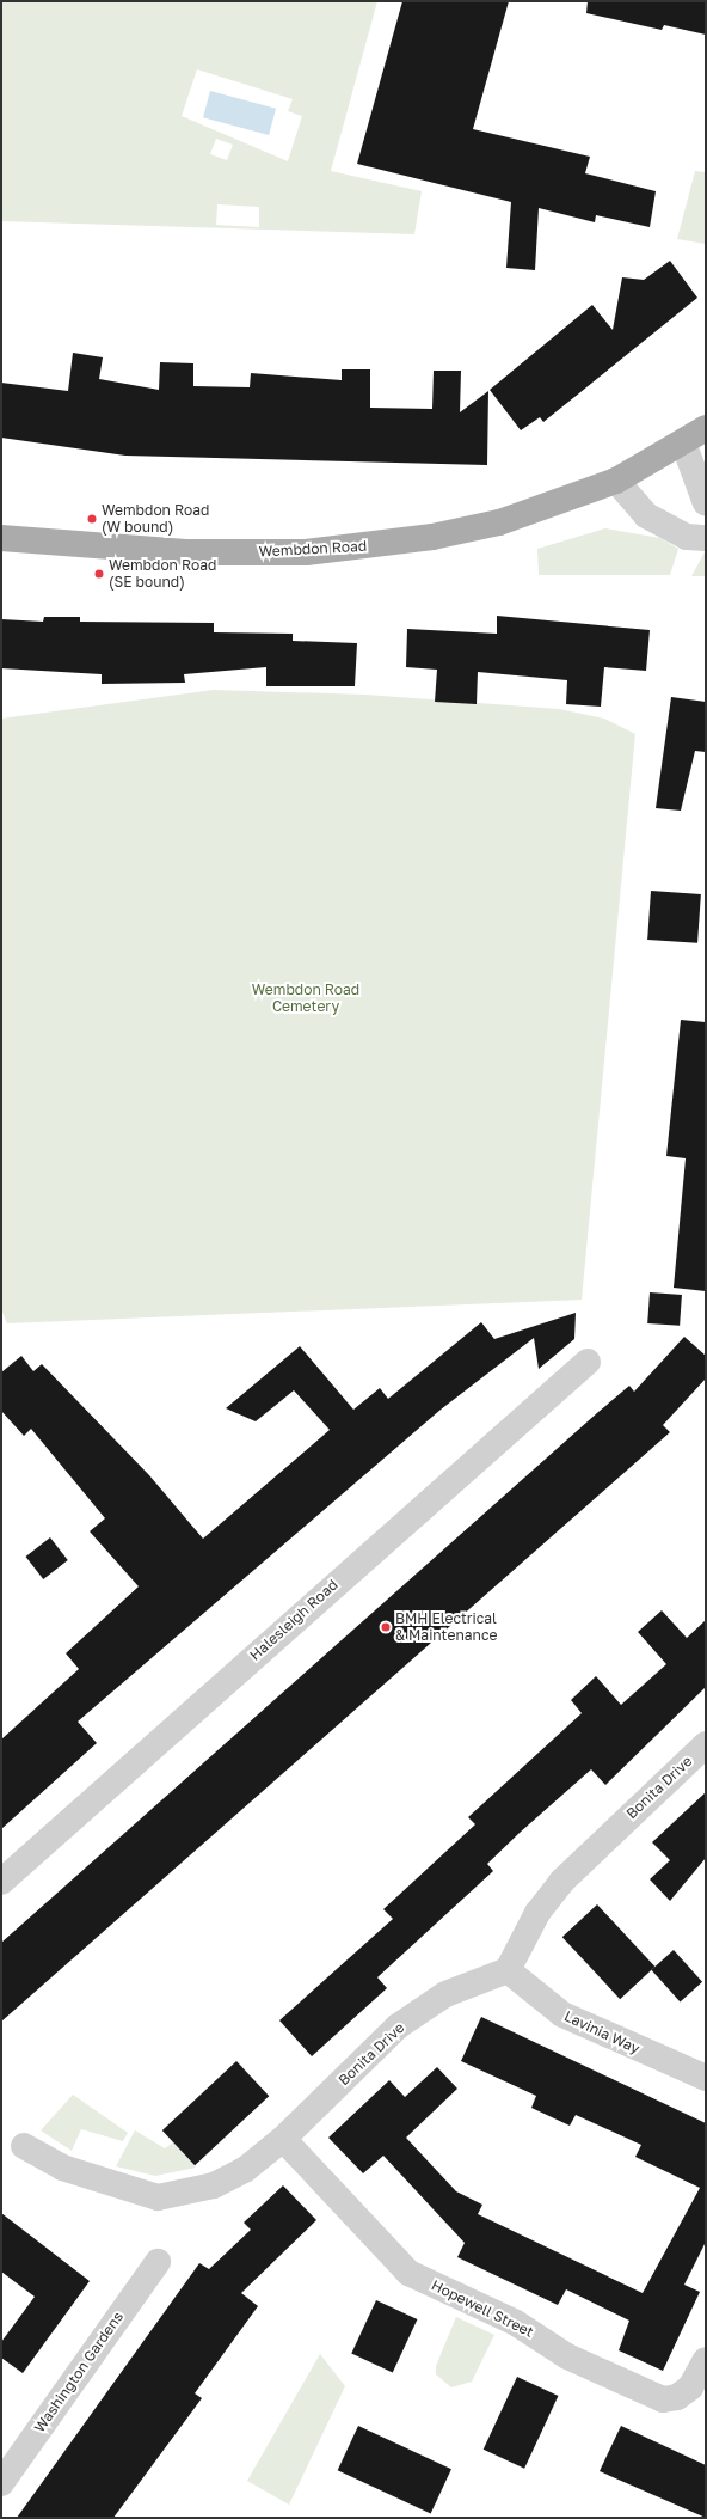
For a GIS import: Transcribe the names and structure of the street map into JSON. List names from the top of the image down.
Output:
{
  "streets": {
    "main road": ["Wembdon Road"],
    "street": [
      "Halesleigh Road",
      "Bonita Drive",
      "Lavinia Way",
      "Hopewell Street",
      "Washington Gardens"
    ]
  },
  "crossings": [
    ["Bonita Drive", "Lavinia Way"],
    ["Bonita Drive", "Hopewell Street"]
  ],
  "parks": ["Wembdon Road Cemetery"],
  "places": ["Wembdon Road (W bound)", "Wembdon Road (SE bound)", "BMH Electrical & Maintenance"]
}
